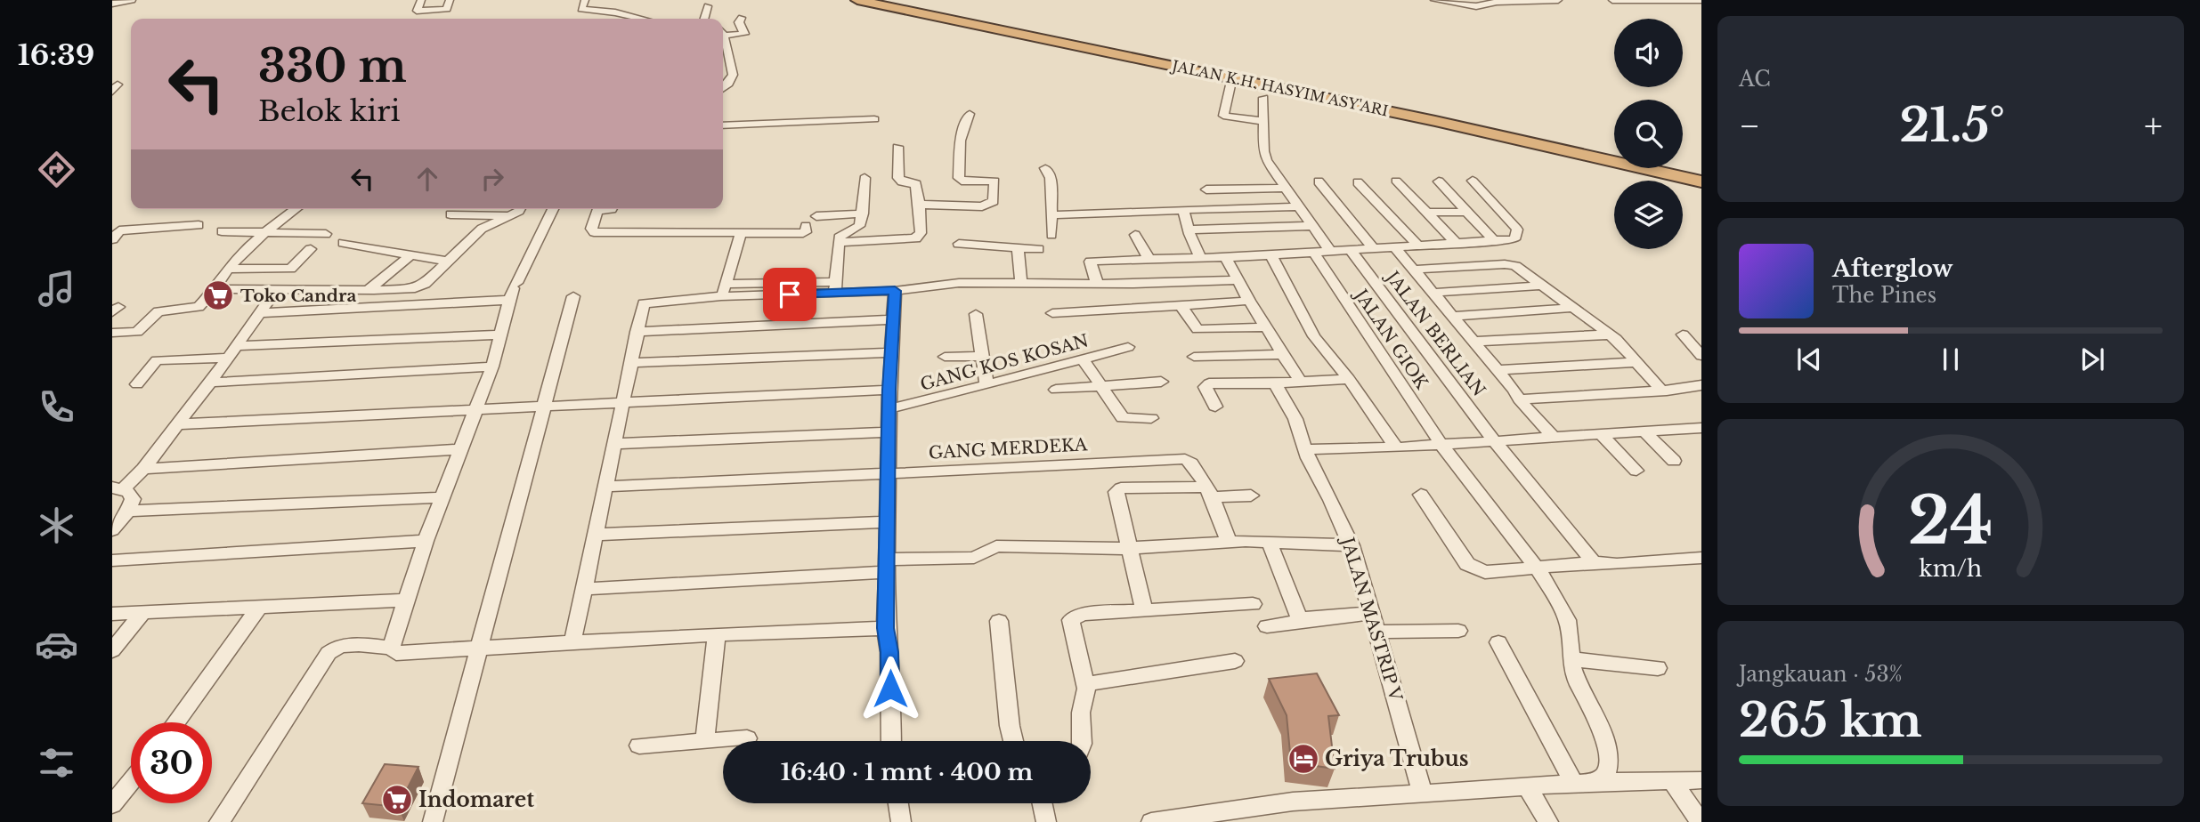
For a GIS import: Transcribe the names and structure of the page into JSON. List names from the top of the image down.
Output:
{
  "streets": {
    "highway": ["JALAN K.H. HASYIM ASY'ARI"],
    "street": [
      "JALAN BERLIAN",
      "JALAN GIOK",
      "GANG KOS KOSAN",
      "GANG MERDEKA",
      "JALAN MASTRIP V"
    ]
  },
  "places": {
    "supermarket": ["Toko Candra", "Indomaret"],
    "hotel": ["Griya Trubus"]
  },
  "page": {
    "tabs": "16:39",
    "tile": [
      "AC",
      ["Jangkauan · 53%", "265 km"]
    ],
    "turn": ["330 m", "Belok kiri"],
    "heat": ["−", "21.5°", "+"],
    "song": ["Afterglow", "The Pines"],
    "limit": "30",
    "trip": "16:40 · 1 mnt · 400 m",
    "gauge": ["24", "km/h"]
  }
}
